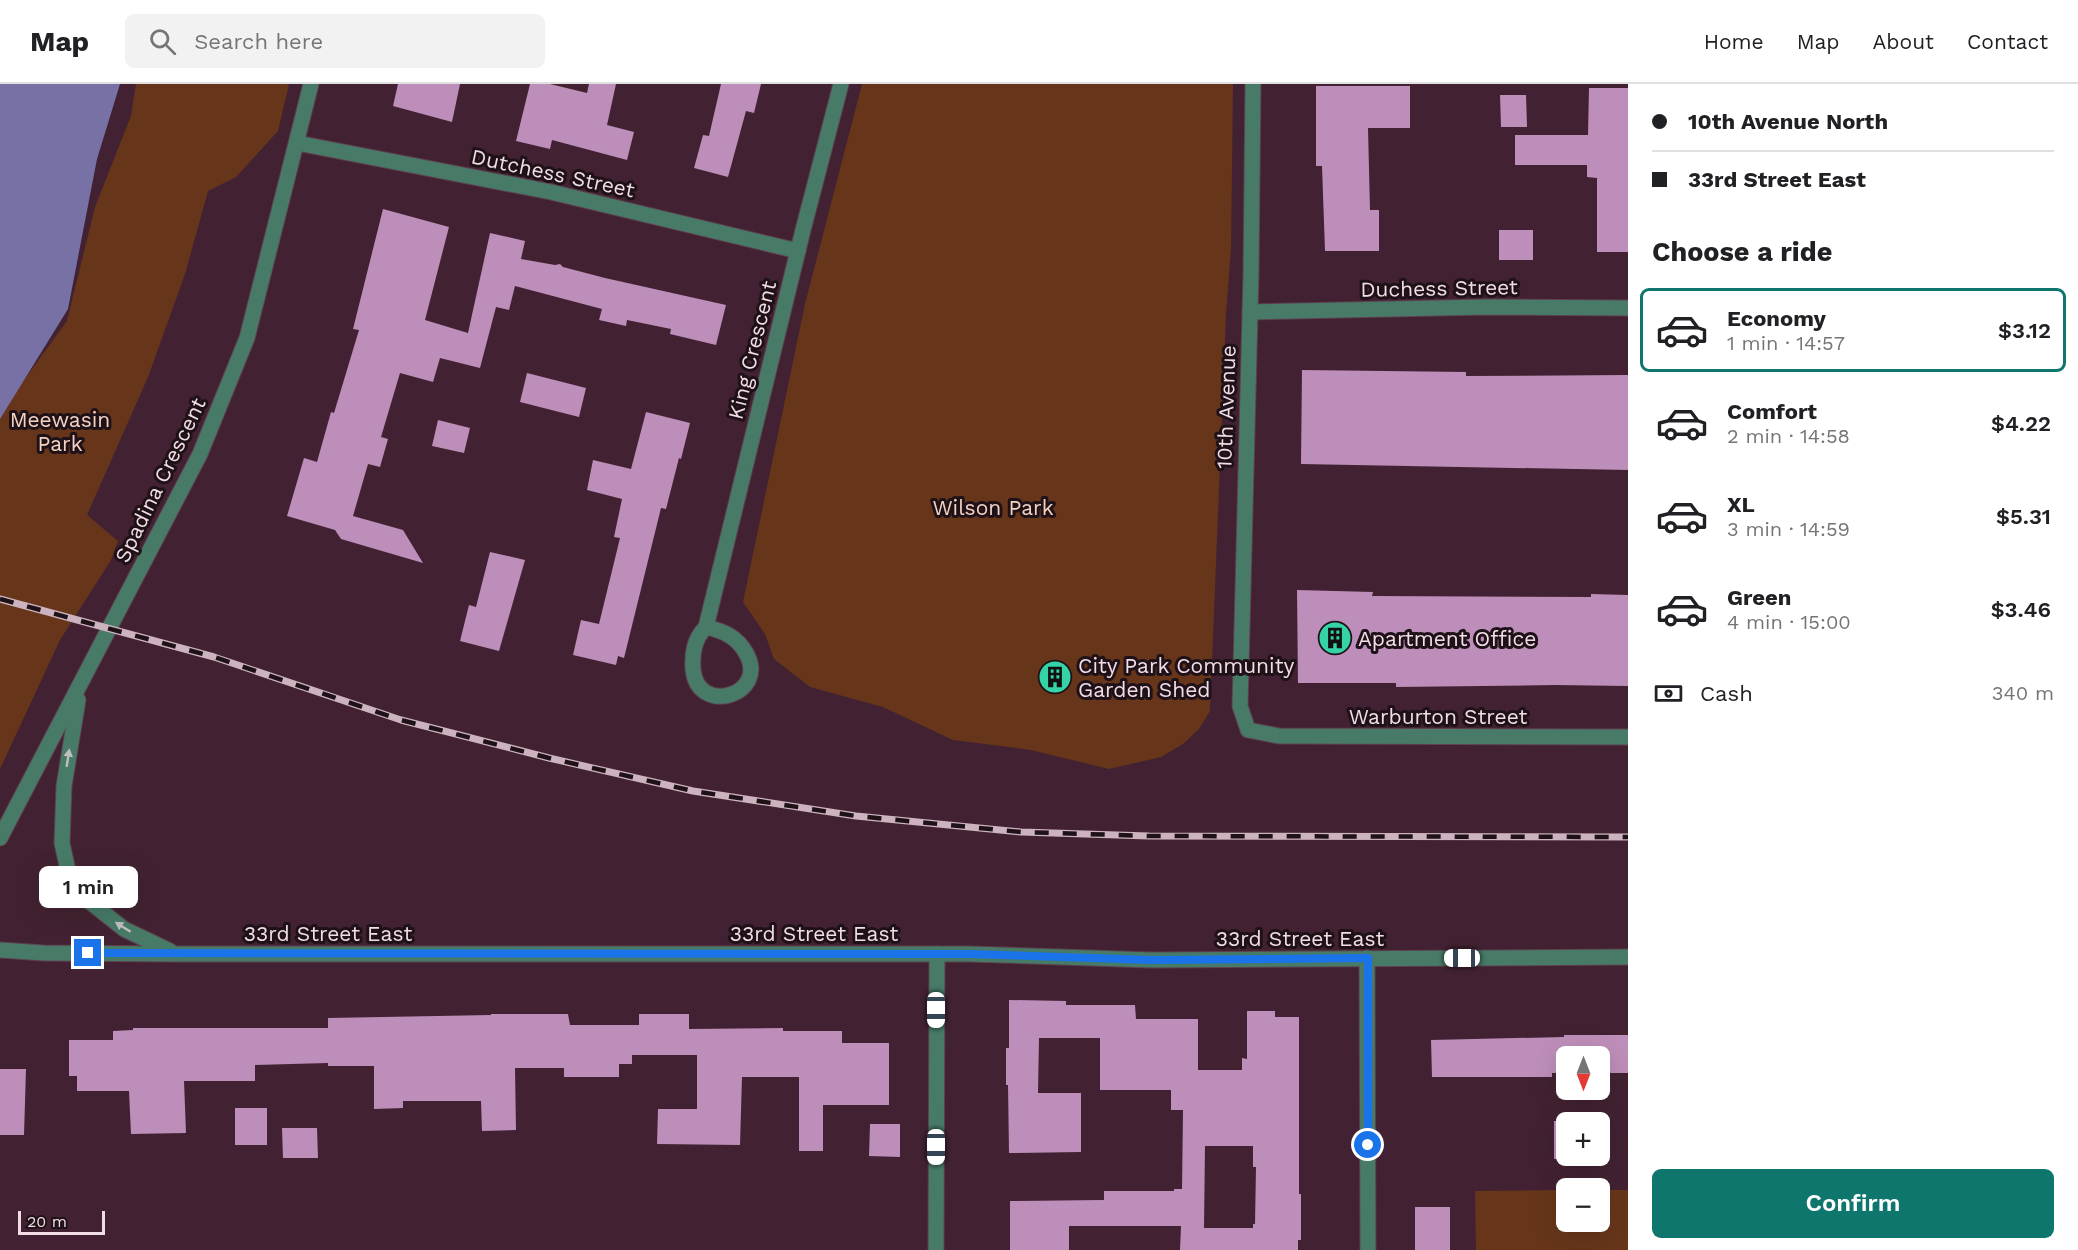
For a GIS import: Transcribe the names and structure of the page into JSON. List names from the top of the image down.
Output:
{
  "streets": {
    "street": [
      "Dutchess Street",
      "Duchess Street",
      "King Crescent",
      "10th Avenue",
      "Spadina Crescent",
      "Warburton Street",
      "33rd Street East"
    ]
  },
  "crossings": [
    ["Dutchess Street", "King Crescent"],
    ["Dutchess Street", "Spadina Crescent"],
    ["Duchess Street", "10th Avenue"],
    ["10th Avenue", "Warburton Street"]
  ],
  "parks": ["Meewasin Park", "Wilson Park"],
  "places": {
    "building": ["Apartment Office", "City Park Community Garden Shed"]
  },
  "scale_bar": "20 m",
  "north": "bottom",
  "page": {
    "header": "Map",
    "search": "Search here",
    "nav": [
      "Home",
      "Map",
      "About",
      "Contact"
    ],
    "banner": ["10th Avenue North", "33rd Street East"],
    "heading": "Choose a ride",
    "list": [
      {
        "name": "Economy",
        "note": "1 min · 14:57",
        "value": "$3.12"
      },
      {
        "name": "Comfort",
        "note": "2 min · 14:58",
        "value": "$4.22"
      },
      {
        "name": "XL",
        "note": "3 min · 14:59",
        "value": "$5.31"
      },
      {
        "name": "Green",
        "note": "4 min · 15:00",
        "value": "$3.46"
      }
    ],
    "pay": ["Cash", "340 m"],
    "bubble": "1 min",
    "map_buttons": ["+", "−"],
    "buttons": "Confirm",
    "scale": "20 m"
  }
}
